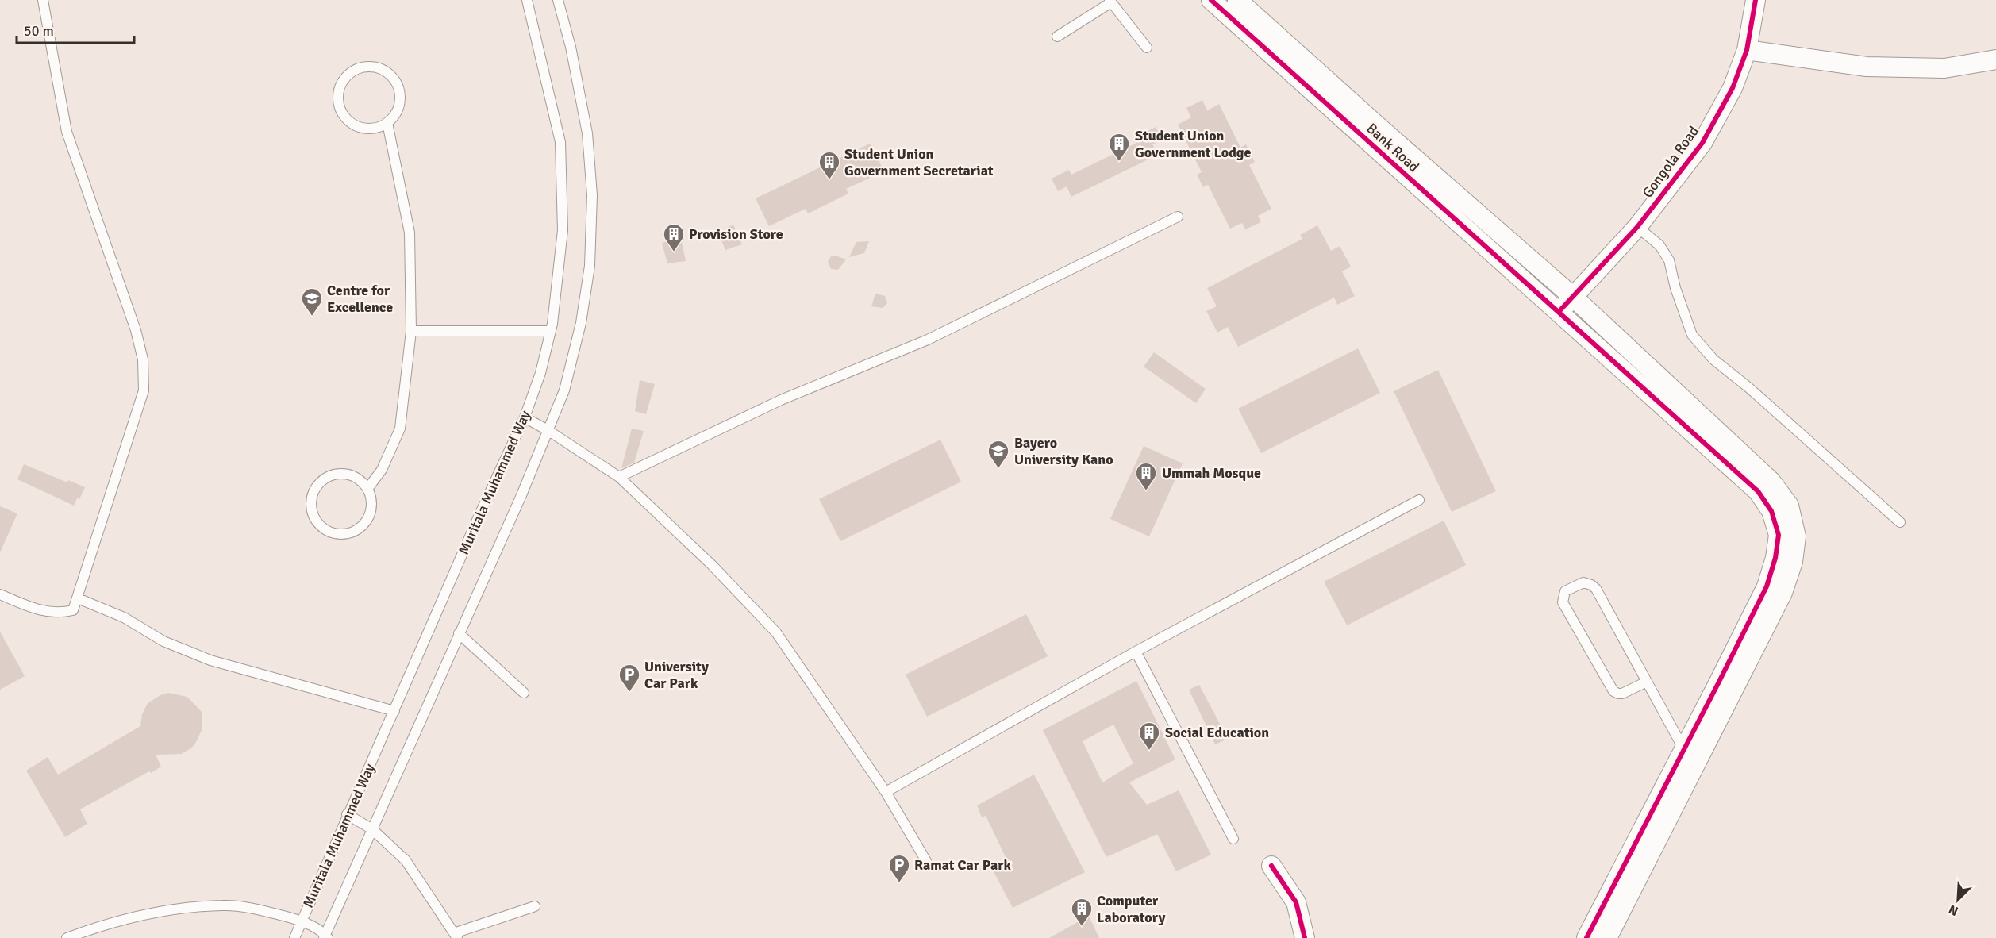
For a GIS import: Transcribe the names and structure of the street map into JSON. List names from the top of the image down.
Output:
{
  "streets": {
    "street": ["Bank Road", "Gongola Road"],
    "lane": ["Muritala Muhammed Way"]
  },
  "crossings": [
    ["Bank Road", "Gongola Road"]
  ],
  "places": {
    "building": [
      "Student Union Government Lodge",
      "Student Union Government Secretariat",
      "Provision Store",
      "Ummah Mosque",
      "Social Education",
      "Computer Laboratory"
    ],
    "school or university": ["Centre for Excellence", "Bayero University Kano"],
    "parking": ["University Car Park", "Ramat Car Park"]
  },
  "scale_bar": "50 m",
  "north": "bottom left"
}
